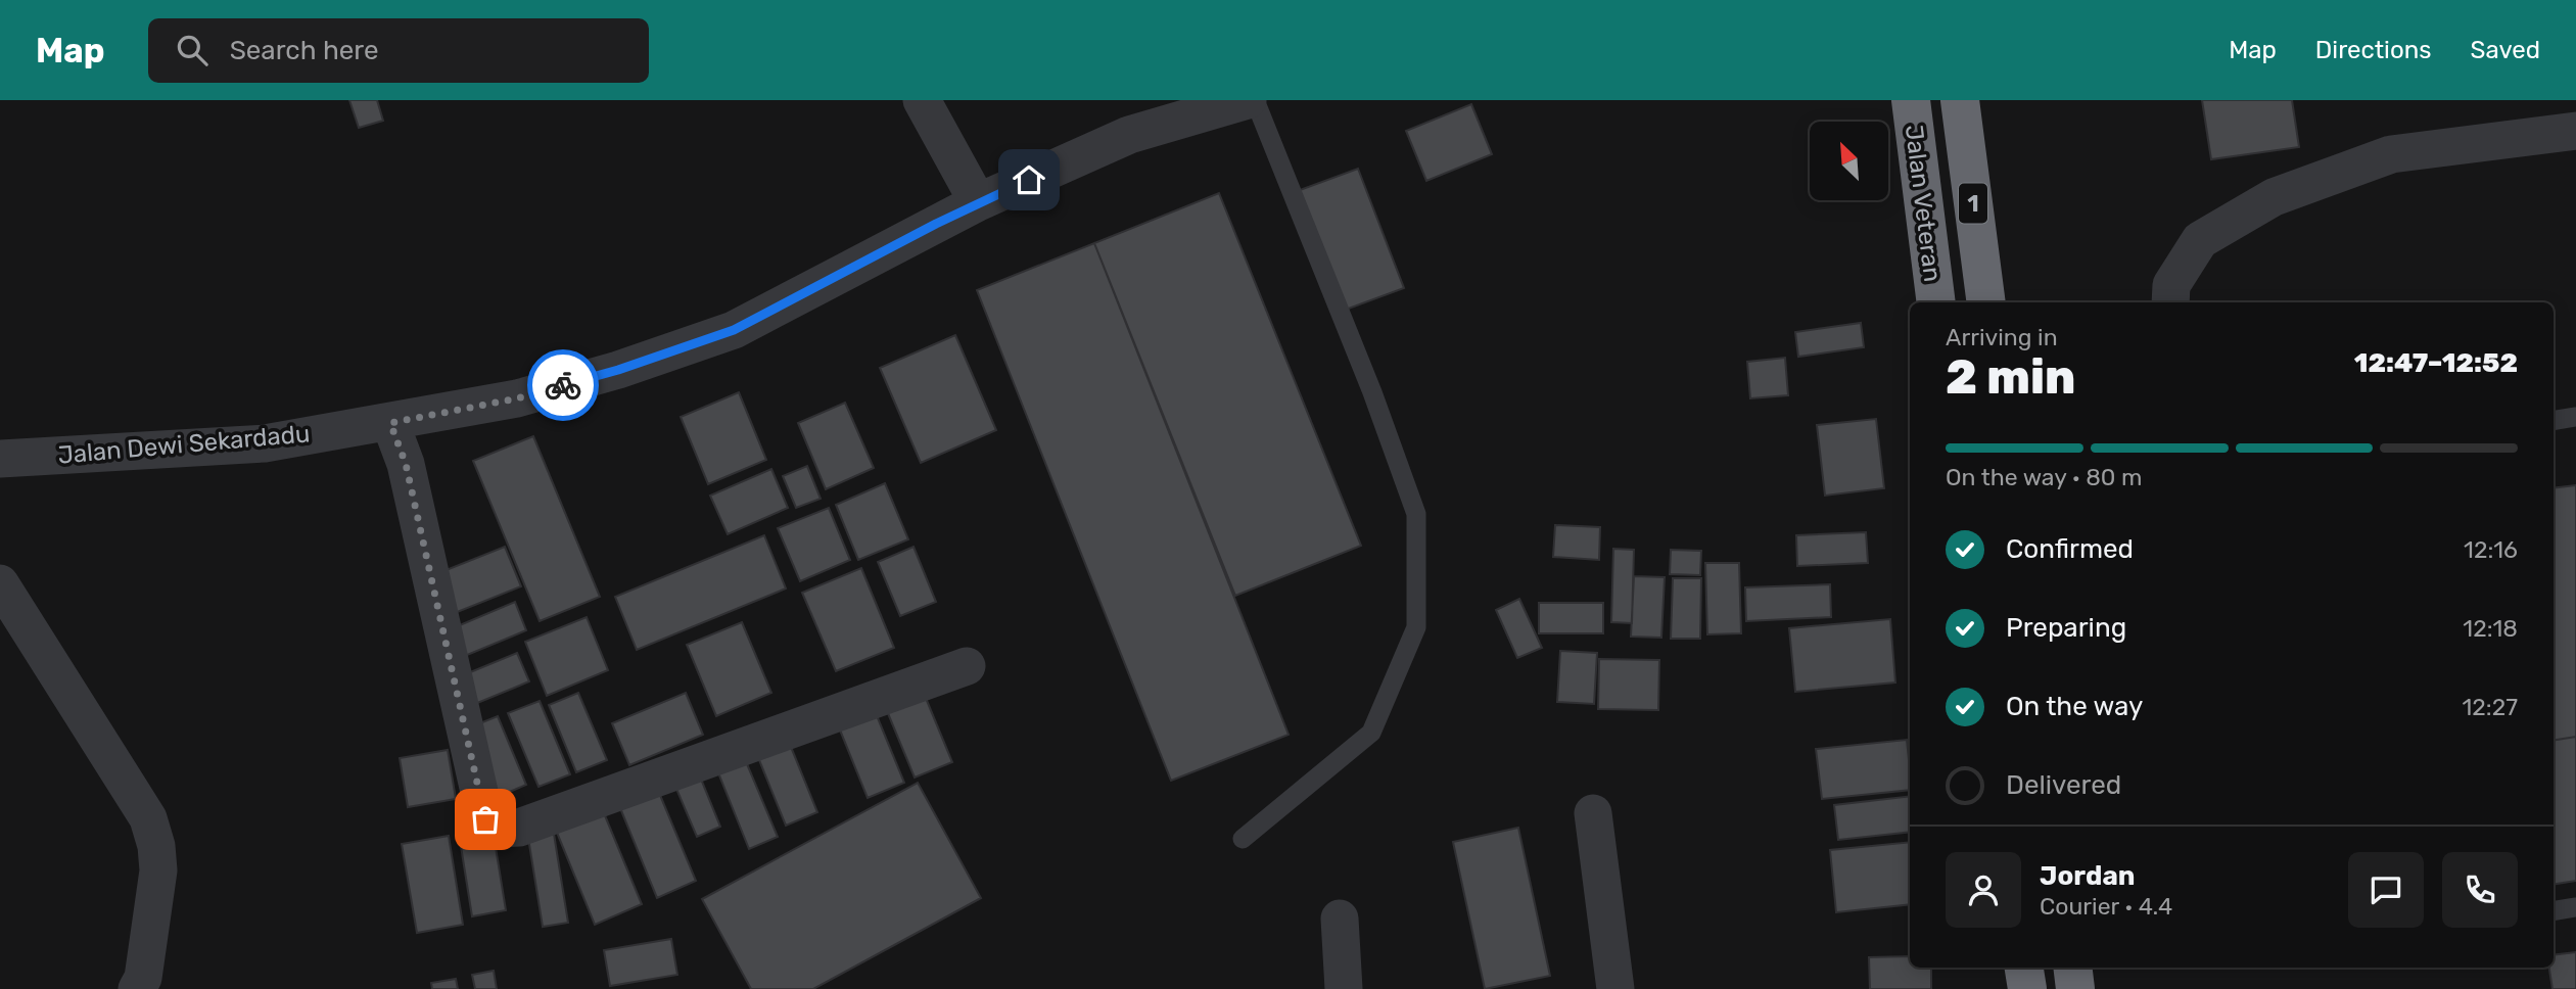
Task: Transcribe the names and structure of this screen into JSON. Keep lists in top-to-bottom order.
{
  "streets": {
    "highway": ["Jalan Veteran", "1"],
    "street": ["Jalan Dewi Sekardadu"]
  },
  "north": "top left",
  "page": {
    "header": "Map",
    "search": "Search here",
    "nav": ["Map", "Directions", "Saved"],
    "heading": ["2 min", "Arriving in", "12:47–12:52"],
    "panel": ["Jordan", "Courier · 4.4"],
    "bar": "On the way · 80 m",
    "list": [
      ["Confirmed", "12:16"],
      ["Preparing", "12:18"],
      ["On the way", "12:27"],
      "Delivered"
    ]
  }
}
